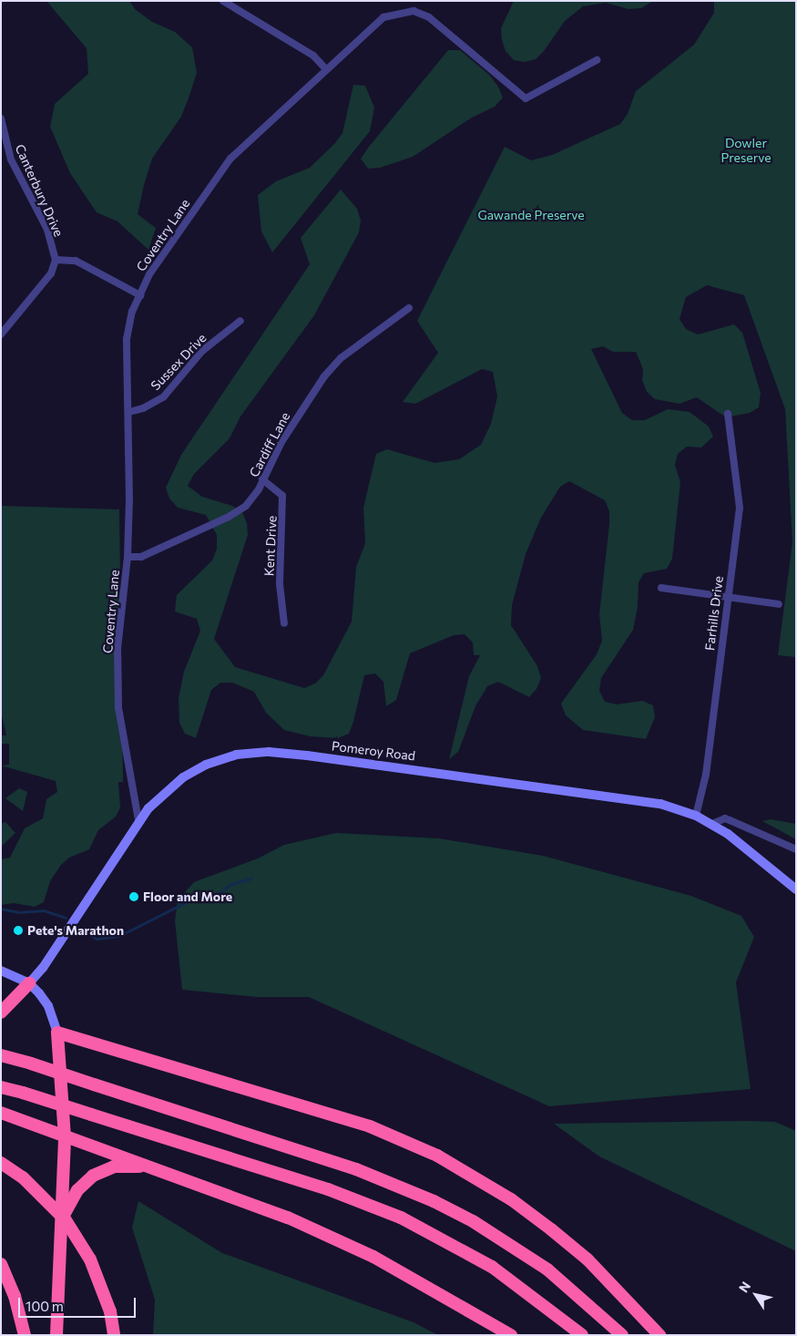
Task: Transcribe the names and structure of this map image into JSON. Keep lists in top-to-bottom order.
{
  "streets": {
    "street": [
      "Canterbury Drive",
      "Coventry Lane",
      "Sussex Drive",
      "Cardiff Lane",
      "Kent Drive",
      "Farhills Drive",
      "Pomeroy Road"
    ]
  },
  "crossings": [
    ["Coventry Lane", "Sussex Drive"],
    ["Coventry Lane", "Cardiff Lane"],
    ["Coventry Lane", "Pomeroy Road"],
    ["Cardiff Lane", "Kent Drive"],
    ["Farhills Drive", "Pomeroy Road"]
  ],
  "parks": ["Dowler Preserve", "Gawande Preserve"],
  "places": ["Floor and More", "Pete's Marathon"],
  "scale_bar": "100 m",
  "north": "top left"
}
